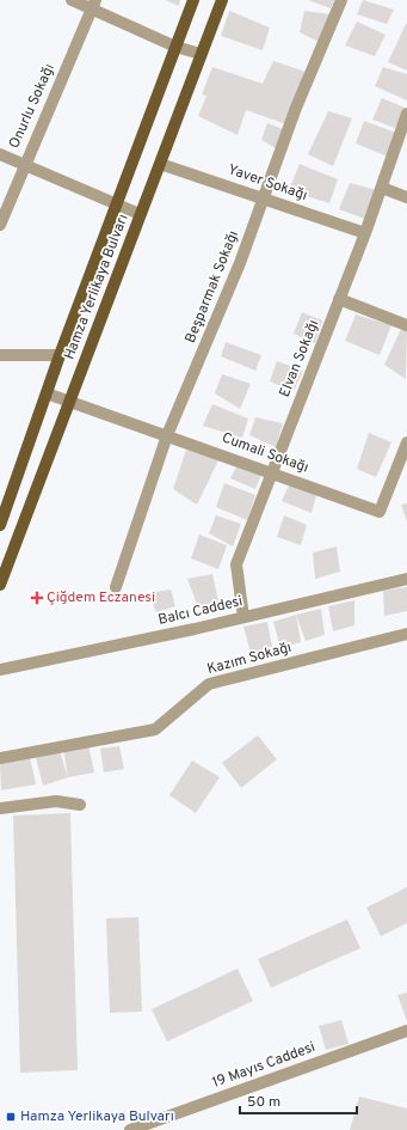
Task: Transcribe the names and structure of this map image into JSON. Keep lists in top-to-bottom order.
{
  "streets": {
    "main road": ["Hamza Yerlikaya Bulvarı"],
    "street": [
      "Onurlu Sokağı",
      "Yaver Sokağı",
      "Beşparmak Sokağı",
      "Elvan Sokağı",
      "Cumali Sokağı",
      "Balcı Caddesi",
      "Kazım Sokağı",
      "19 Mayıs Caddesi"
    ]
  },
  "crossings": [
    ["Yaver Sokağı", "Hamza Yerlikaya Bulvarı"],
    ["Yaver Sokağı", "Beşparmak Sokağı"],
    ["Yaver Sokağı", "Elvan Sokağı"],
    ["Hamza Yerlikaya Bulvarı", "Cumali Sokağı"],
    ["Beşparmak Sokağı", "Cumali Sokağı"],
    ["Elvan Sokağı", "Cumali Sokağı"],
    ["Elvan Sokağı", "Balcı Caddesi"]
  ],
  "places": {
    "health": ["Çiğdem Eczanesi"],
    "transit": ["Hamza Yerlikaya Bulvarı"]
  },
  "scale_bar": "50 m"
}
